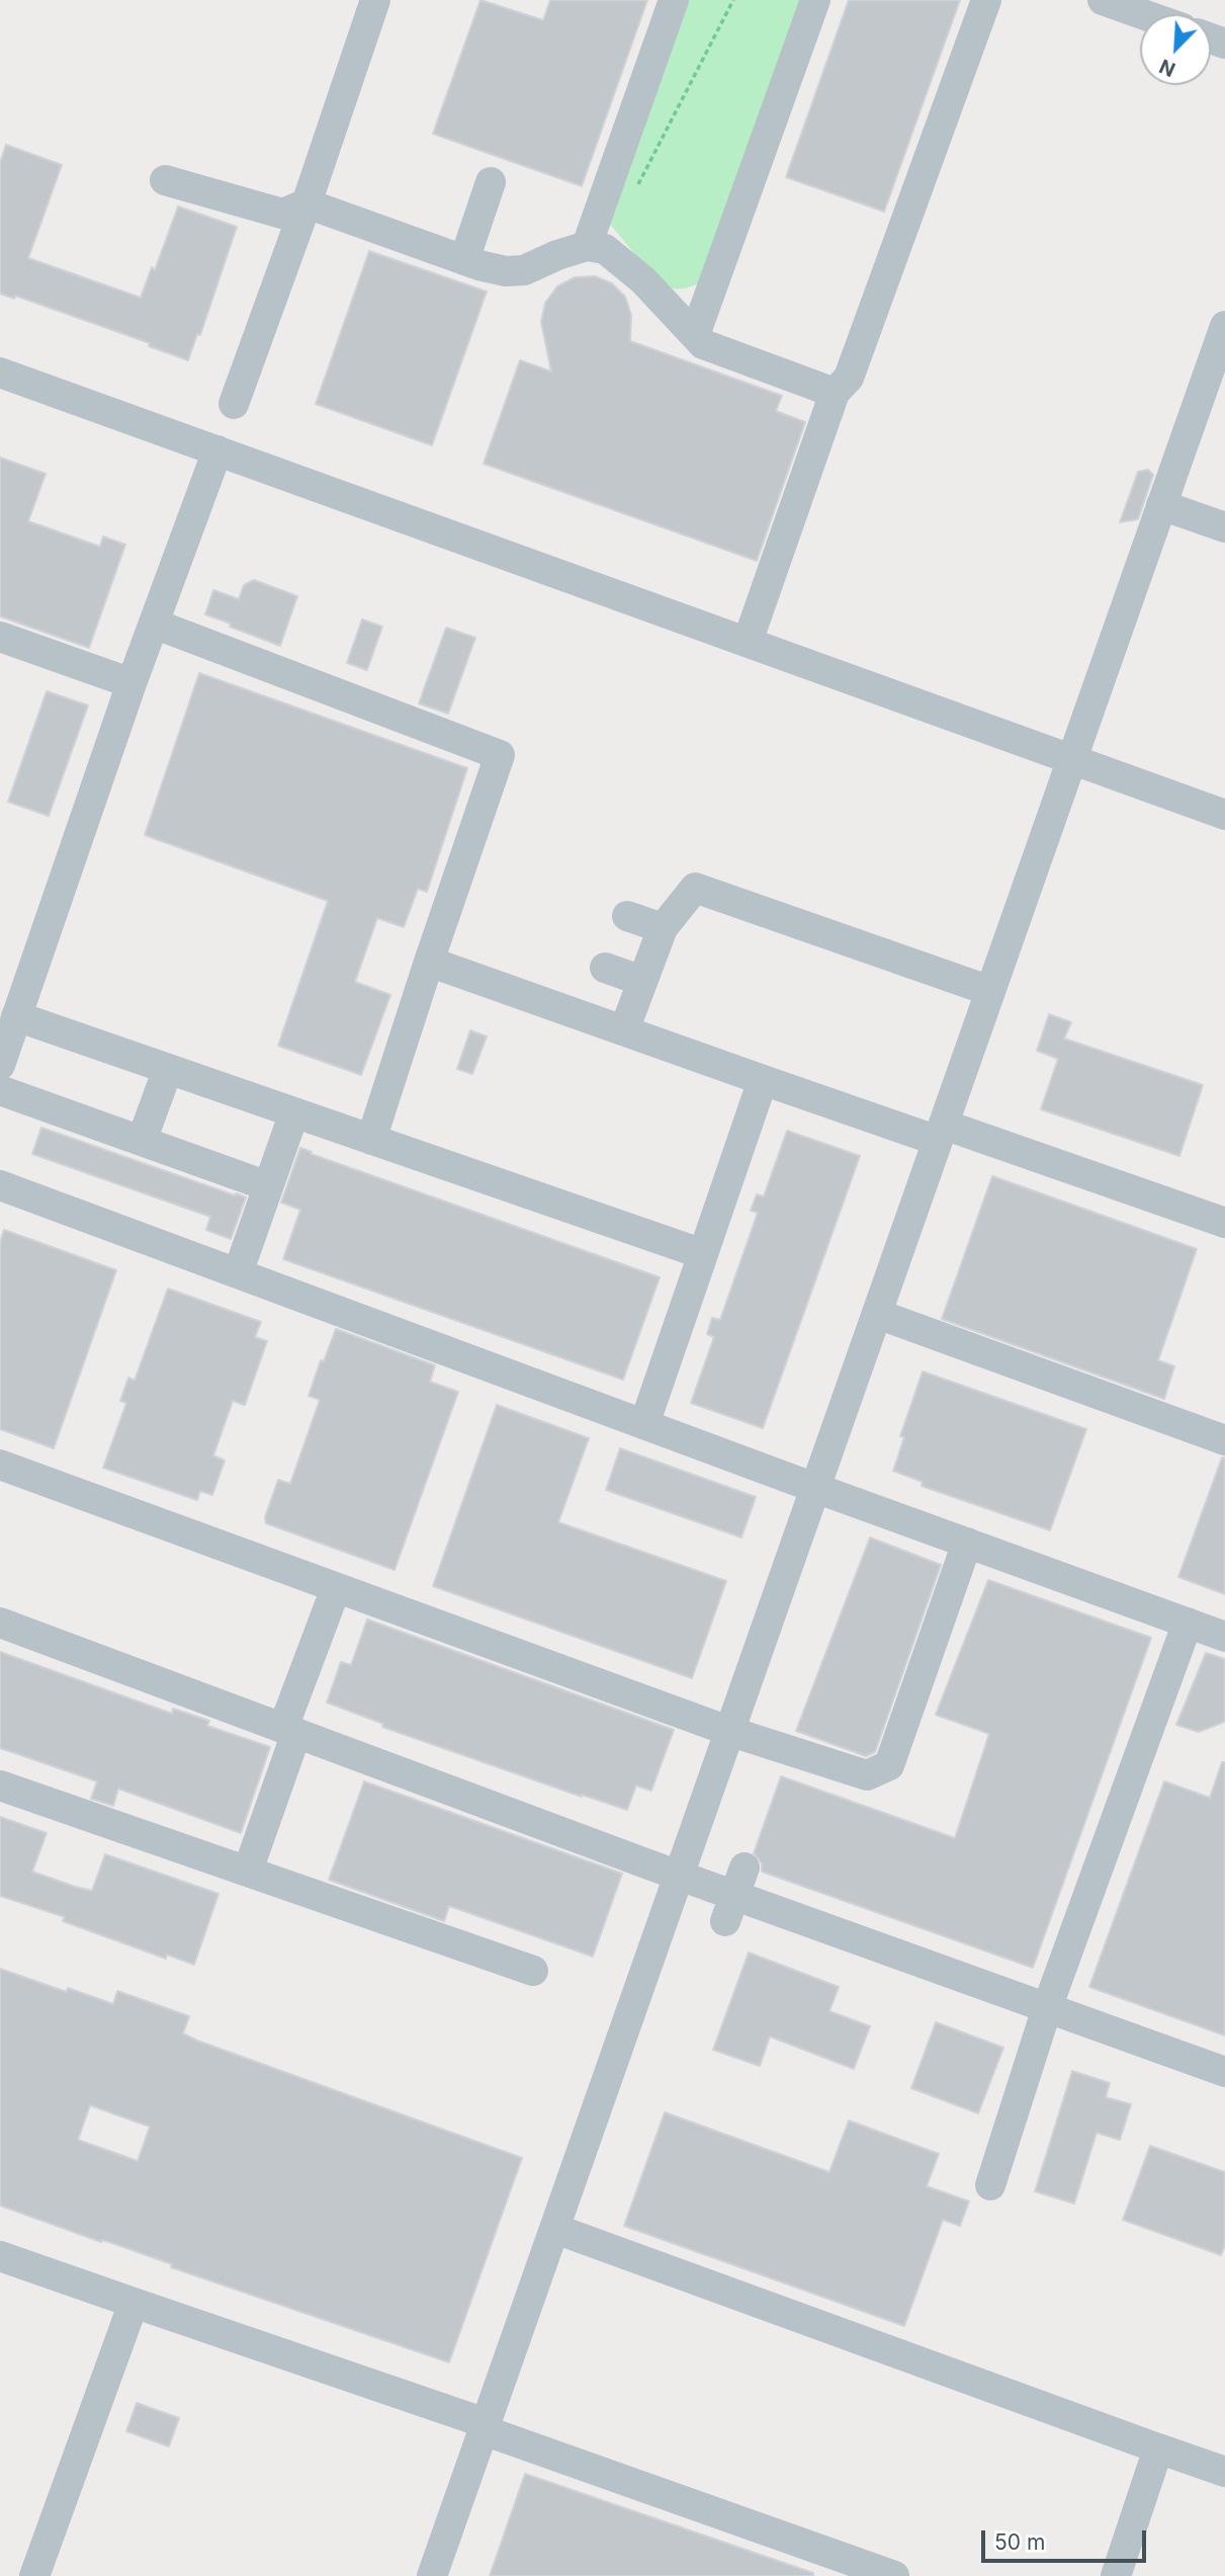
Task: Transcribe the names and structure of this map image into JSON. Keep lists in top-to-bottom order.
{
  "scale_bar": "50 m",
  "north": "bottom left"
}
